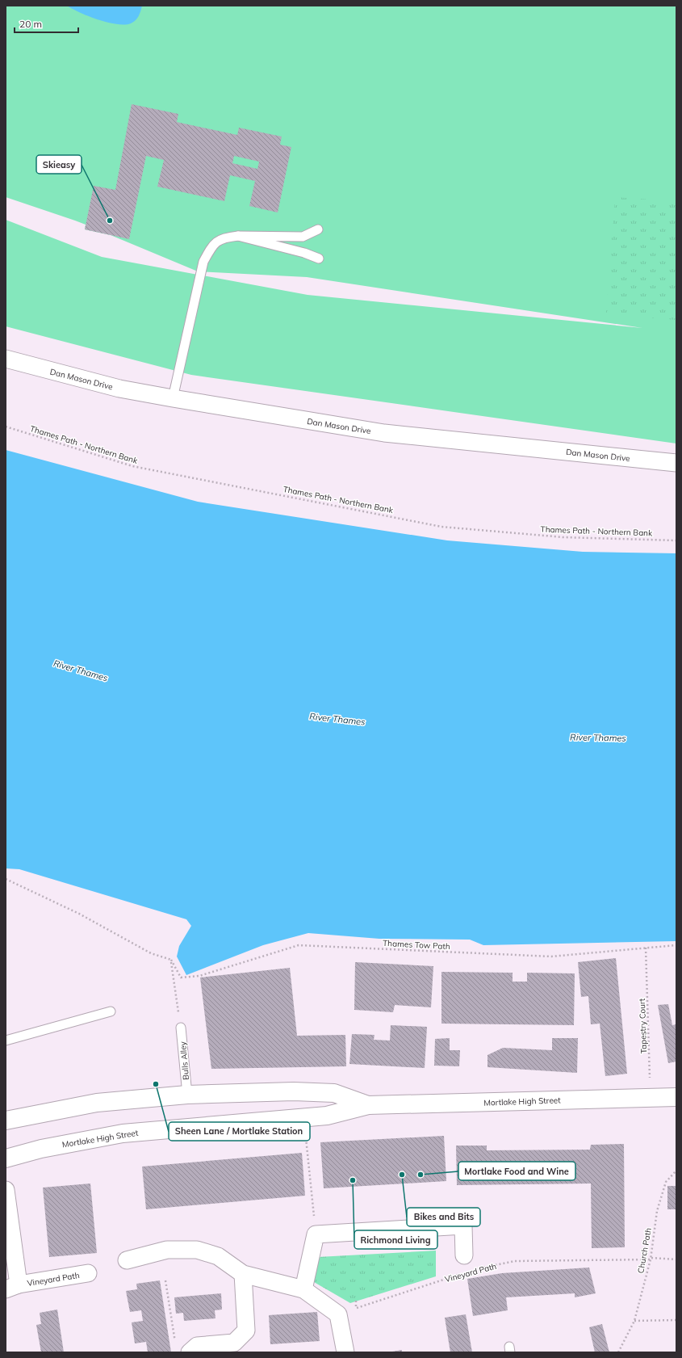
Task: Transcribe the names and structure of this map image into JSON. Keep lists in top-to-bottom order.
{
  "streets": {
    "main road": ["Mortlake High Street"],
    "street": ["Dan Mason Drive", "Vineyard Path"],
    "lane": ["Bulls Alley"],
    "path": [
      "Thames Path - Northern Bank",
      "Thames Tow Path",
      "Tapestry Court",
      "Church Path"
    ]
  },
  "crossings": [
    ["Thames Tow Path", "Tapestry Court"],
    ["Tapestry Court", "Mortlake High Street"],
    ["Bulls Alley", "Mortlake High Street"],
    ["Church Path", "Vineyard Path"]
  ],
  "water": ["River Thames"],
  "places": [
    "Skieasy",
    "Sheen Lane / Mortlake Station",
    "Bikes and Bits",
    "Mortlake Food and Wine",
    "Richmond Living"
  ],
  "scale_bar": "20 m"
}
